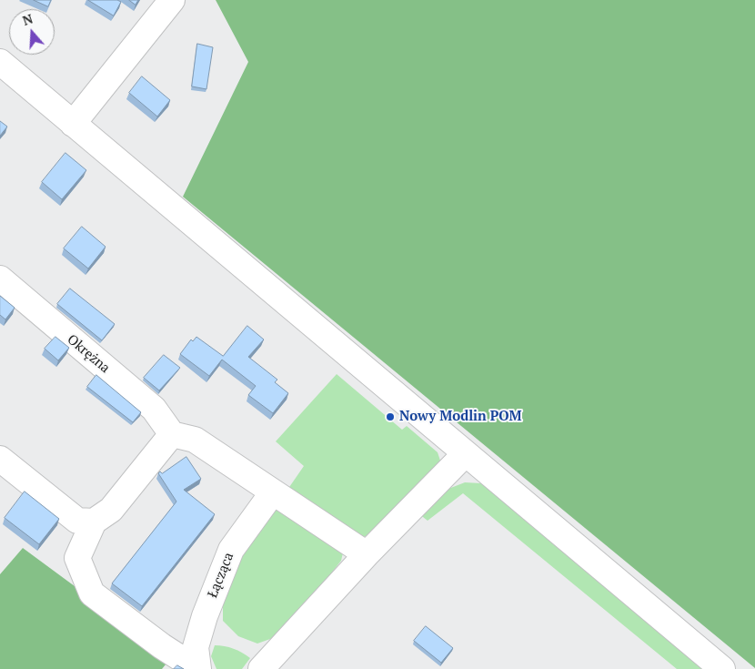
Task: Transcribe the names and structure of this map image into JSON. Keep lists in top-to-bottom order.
{
  "streets": {
    "street": ["Okrężna", "Łącząca"]
  },
  "places": ["Nowy Modlin POM"],
  "north": "top"
}
